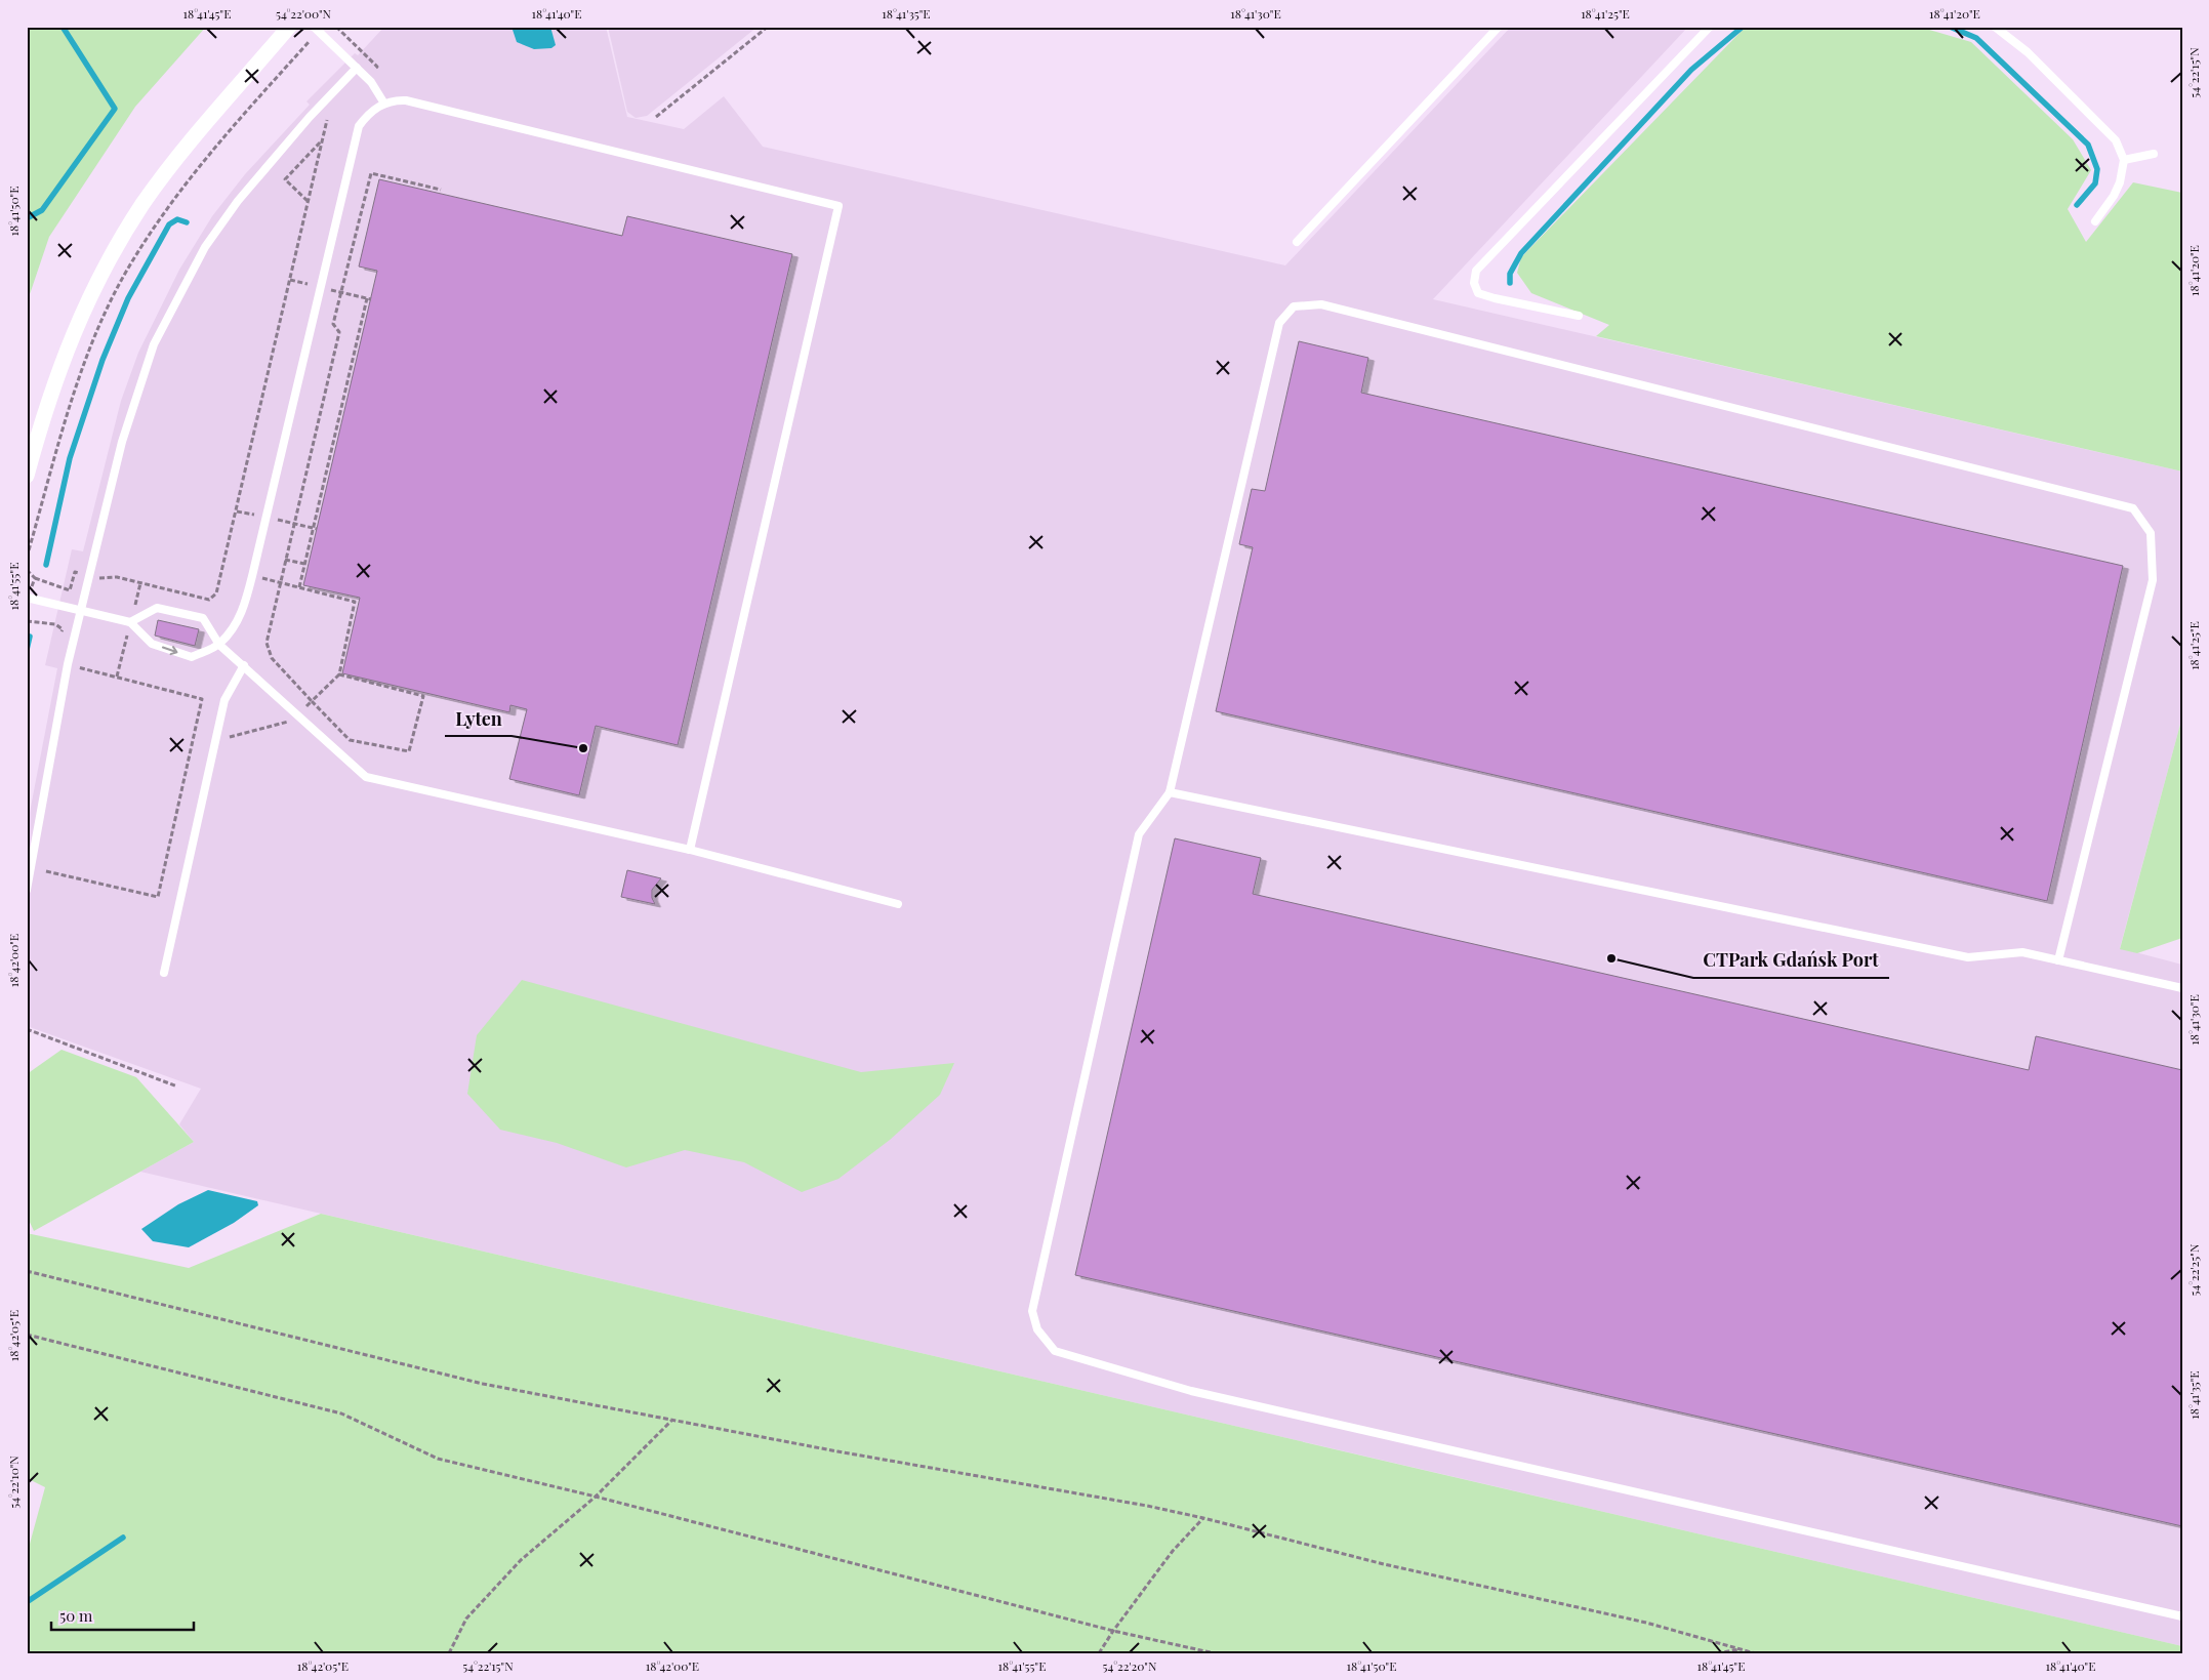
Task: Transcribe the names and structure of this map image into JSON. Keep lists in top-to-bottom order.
{
  "places": ["Lyten", "CTPark Gdańsk Port"],
  "scale_bar": "50 m",
  "coordinates": [
    "18°41'45\"E",
    "54°22'00\"N",
    "18°41'40\"E",
    "18°41'35\"E",
    "18°41'30\"E",
    "18°41'25\"E",
    "18°41'20\"E",
    "54°22'15\"N",
    "18°41'50\"E",
    "18°41'55\"E",
    "18°42'00\"E",
    "54°22'25\"N",
    "18°42'05\"E",
    "54°22'10\"N",
    "54°22'20\"N"
  ]
}
